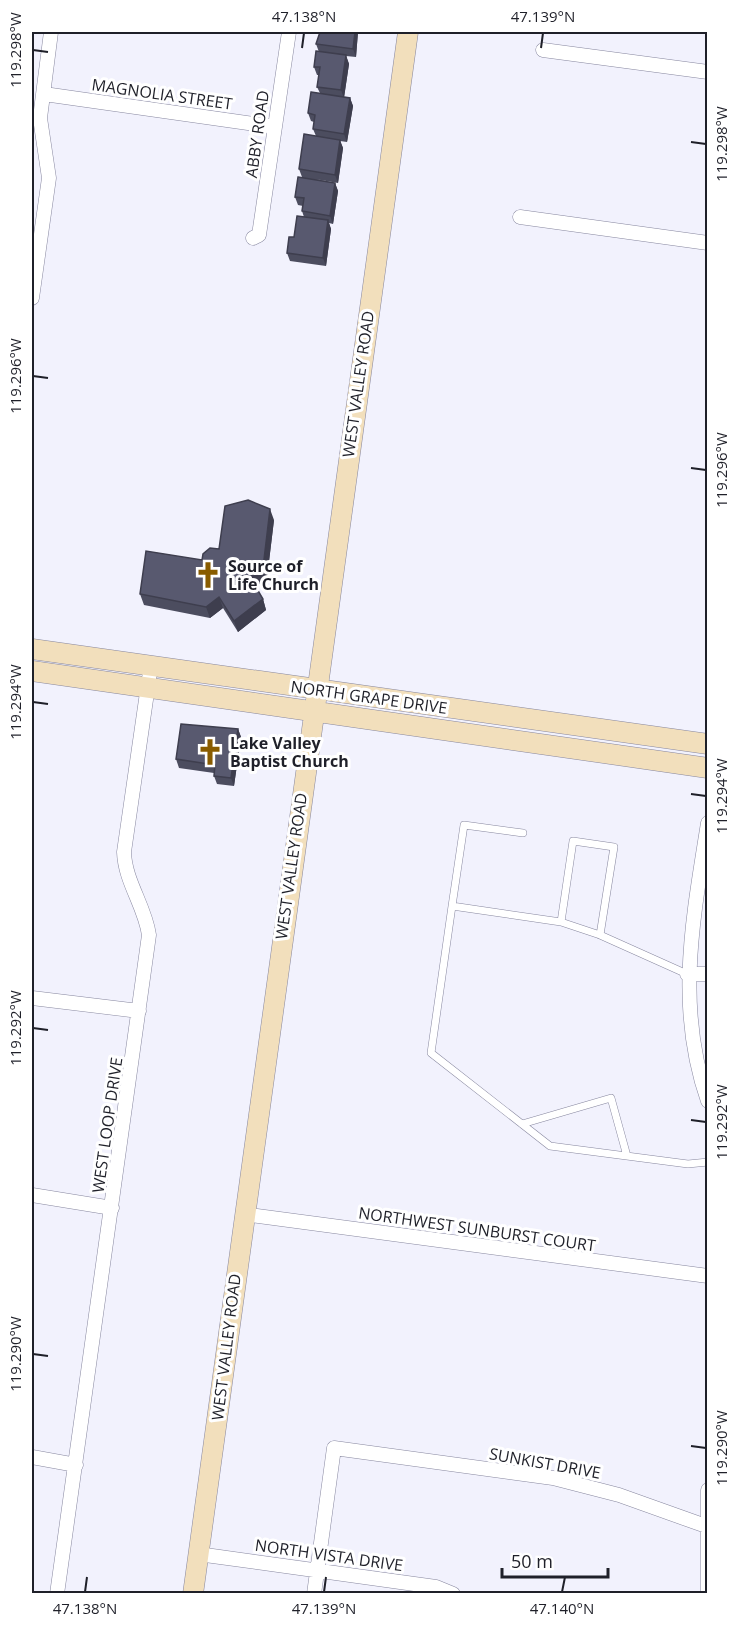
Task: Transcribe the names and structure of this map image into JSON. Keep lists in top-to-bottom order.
{
  "streets": {
    "main road": ["WEST VALLEY ROAD", "NORTH GRAPE DRIVE"],
    "street": [
      "MAGNOLIA STREET",
      "ABBY ROAD",
      "WEST LOOP DRIVE",
      "NORTHWEST SUNBURST COURT",
      "SUNKIST DRIVE",
      "NORTH VISTA DRIVE"
    ]
  },
  "crossings": [
    ["MAGNOLIA STREET", "ABBY ROAD"],
    ["WEST VALLEY ROAD", "NORTH GRAPE DRIVE"],
    ["WEST VALLEY ROAD", "NORTHWEST SUNBURST COURT"],
    ["WEST VALLEY ROAD", "NORTH VISTA DRIVE"],
    ["NORTH GRAPE DRIVE", "WEST LOOP DRIVE"],
    ["SUNKIST DRIVE", "NORTH VISTA DRIVE"]
  ],
  "places": {
    "church": ["Source of Life Church", "Lake Valley Baptist Church"]
  },
  "scale_bar": "50 m",
  "coordinates": [
    "47.138°N",
    "47.139°N",
    "119.298°W",
    "119.296°W",
    "119.294°W",
    "119.292°W",
    "119.290°W",
    "47.140°N"
  ]
}
